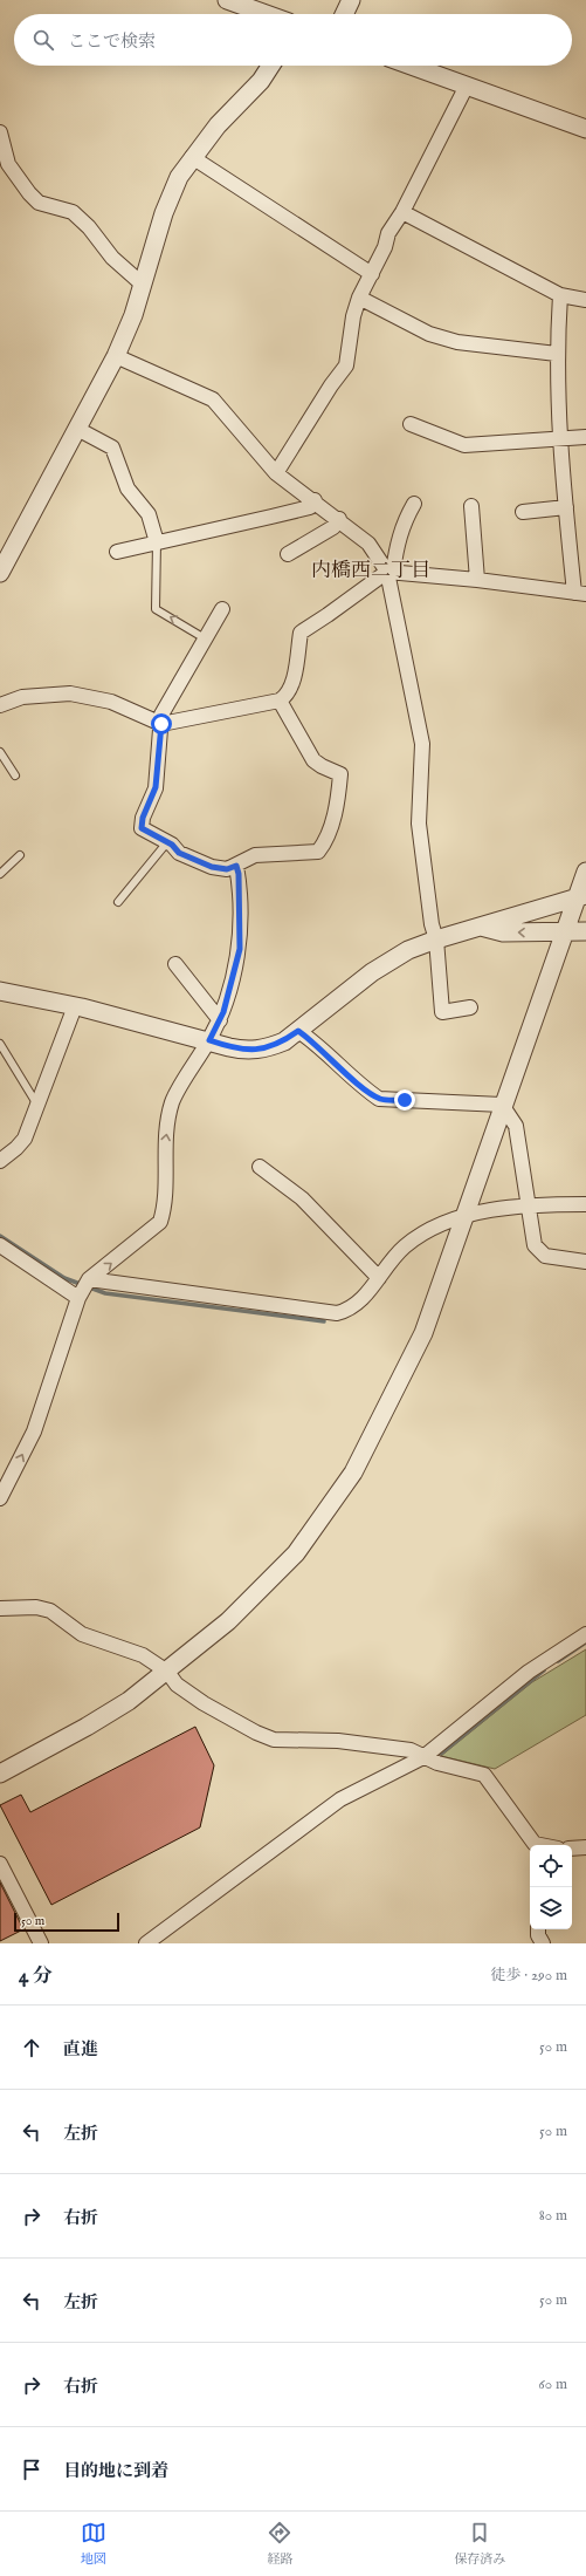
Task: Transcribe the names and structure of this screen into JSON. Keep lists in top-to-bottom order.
{
  "districts": ["内橋西二丁目"],
  "scale_bar": "50 m",
  "page": {
    "search": "ここで検索",
    "scale": "50 m",
    "heading": ["4 分", "徒歩 · 290 m"],
    "list": [
      ["直進", "50 m"],
      ["左折", "50 m"],
      ["右折", "80 m"],
      ["左折", "50 m"],
      ["右折", "60 m"],
      "目的地に到着"
    ],
    "nav": ["地図", "経路", "保存済み"]
  }
}
